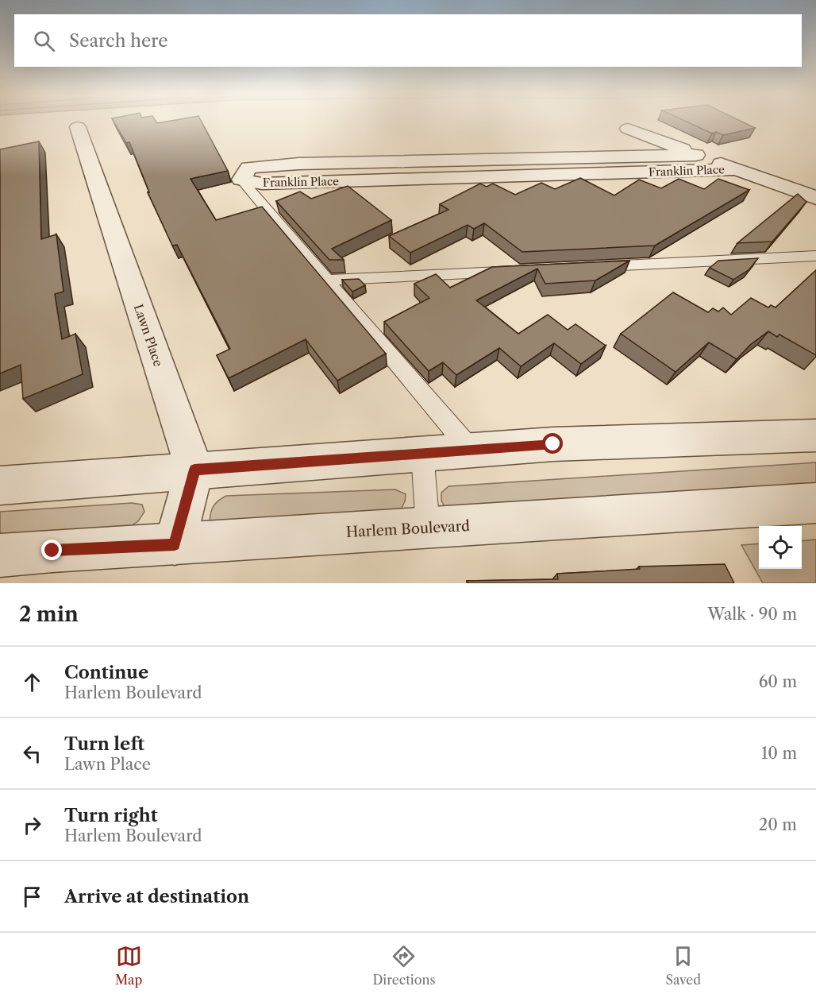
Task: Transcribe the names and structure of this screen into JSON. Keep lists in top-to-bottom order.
{
  "streets": {
    "street": ["Franklin Place", "Lawn Place", "Harlem Boulevard"]
  },
  "page": {
    "search": "Search here",
    "heading": ["2 min", "Walk · 90 m"],
    "list": [
      ["Continue", "Harlem Boulevard", "60 m"],
      ["Turn left", "Lawn Place", "10 m"],
      ["Turn right", "Harlem Boulevard", "20 m"],
      "Arrive at destination"
    ],
    "nav": ["Map", "Directions", "Saved"]
  }
}
